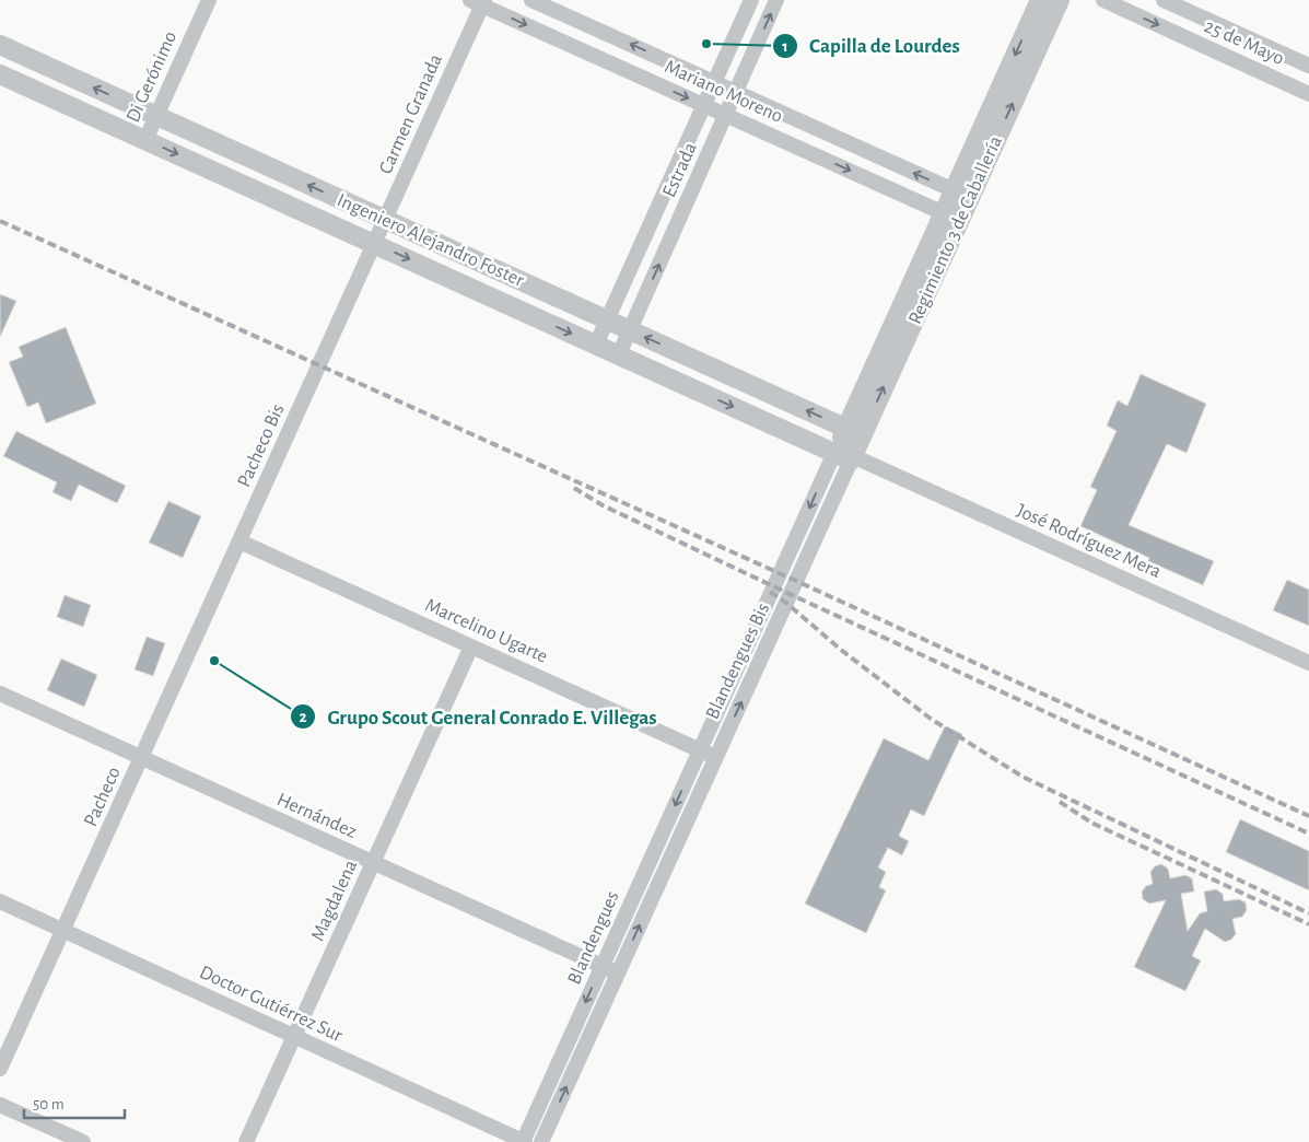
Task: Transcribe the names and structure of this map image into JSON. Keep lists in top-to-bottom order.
{
  "streets": {
    "street": [
      "25 de Mayo",
      "Di Gerónimo",
      "Mariano Moreno",
      "Carmen Granada",
      "Estrada",
      "Regimiento 3 de Caballería",
      "Ingeniero Alejandro Foster",
      "Pacheco Bis",
      "José Rodríguez Mera",
      "Marcelino Ugarte",
      "Blandengues Bis",
      "Pacheco",
      "Hernández",
      "Magdalena",
      "Blandengues",
      "Doctor Gutiérrez Sur"
    ]
  },
  "crossings": [
    ["Di Gerónimo", "Ingeniero Alejandro Foster"],
    ["Mariano Moreno", "Carmen Granada"],
    ["Mariano Moreno", "Estrada"],
    ["Mariano Moreno", "Regimiento 3 de Caballería"],
    ["Carmen Granada", "Ingeniero Alejandro Foster"],
    ["Carmen Granada", "Pacheco Bis"],
    ["Estrada", "Ingeniero Alejandro Foster"],
    ["Regimiento 3 de Caballería", "Ingeniero Alejandro Foster"],
    ["Regimiento 3 de Caballería", "José Rodríguez Mera"],
    ["Regimiento 3 de Caballería", "Blandengues Bis"],
    ["Ingeniero Alejandro Foster", "Pacheco Bis"],
    ["Ingeniero Alejandro Foster", "José Rodríguez Mera"],
    ["Ingeniero Alejandro Foster", "Blandengues Bis"],
    ["Pacheco Bis", "Marcelino Ugarte"],
    ["Pacheco Bis", "Pacheco"],
    ["José Rodríguez Mera", "Blandengues Bis"],
    ["Marcelino Ugarte", "Blandengues Bis"],
    ["Marcelino Ugarte", "Pacheco"],
    ["Marcelino Ugarte", "Magdalena"],
    ["Marcelino Ugarte", "Blandengues"],
    ["Blandengues Bis", "Blandengues"],
    ["Pacheco", "Hernández"],
    ["Pacheco", "Doctor Gutiérrez Sur"],
    ["Hernández", "Magdalena"],
    ["Hernández", "Blandengues"],
    ["Magdalena", "Doctor Gutiérrez Sur"],
    ["Blandengues", "Doctor Gutiérrez Sur"]
  ],
  "places": ["Capilla de Lourdes", "Grupo Scout General Conrado E. Villegas"],
  "scale_bar": "50 m"
}
